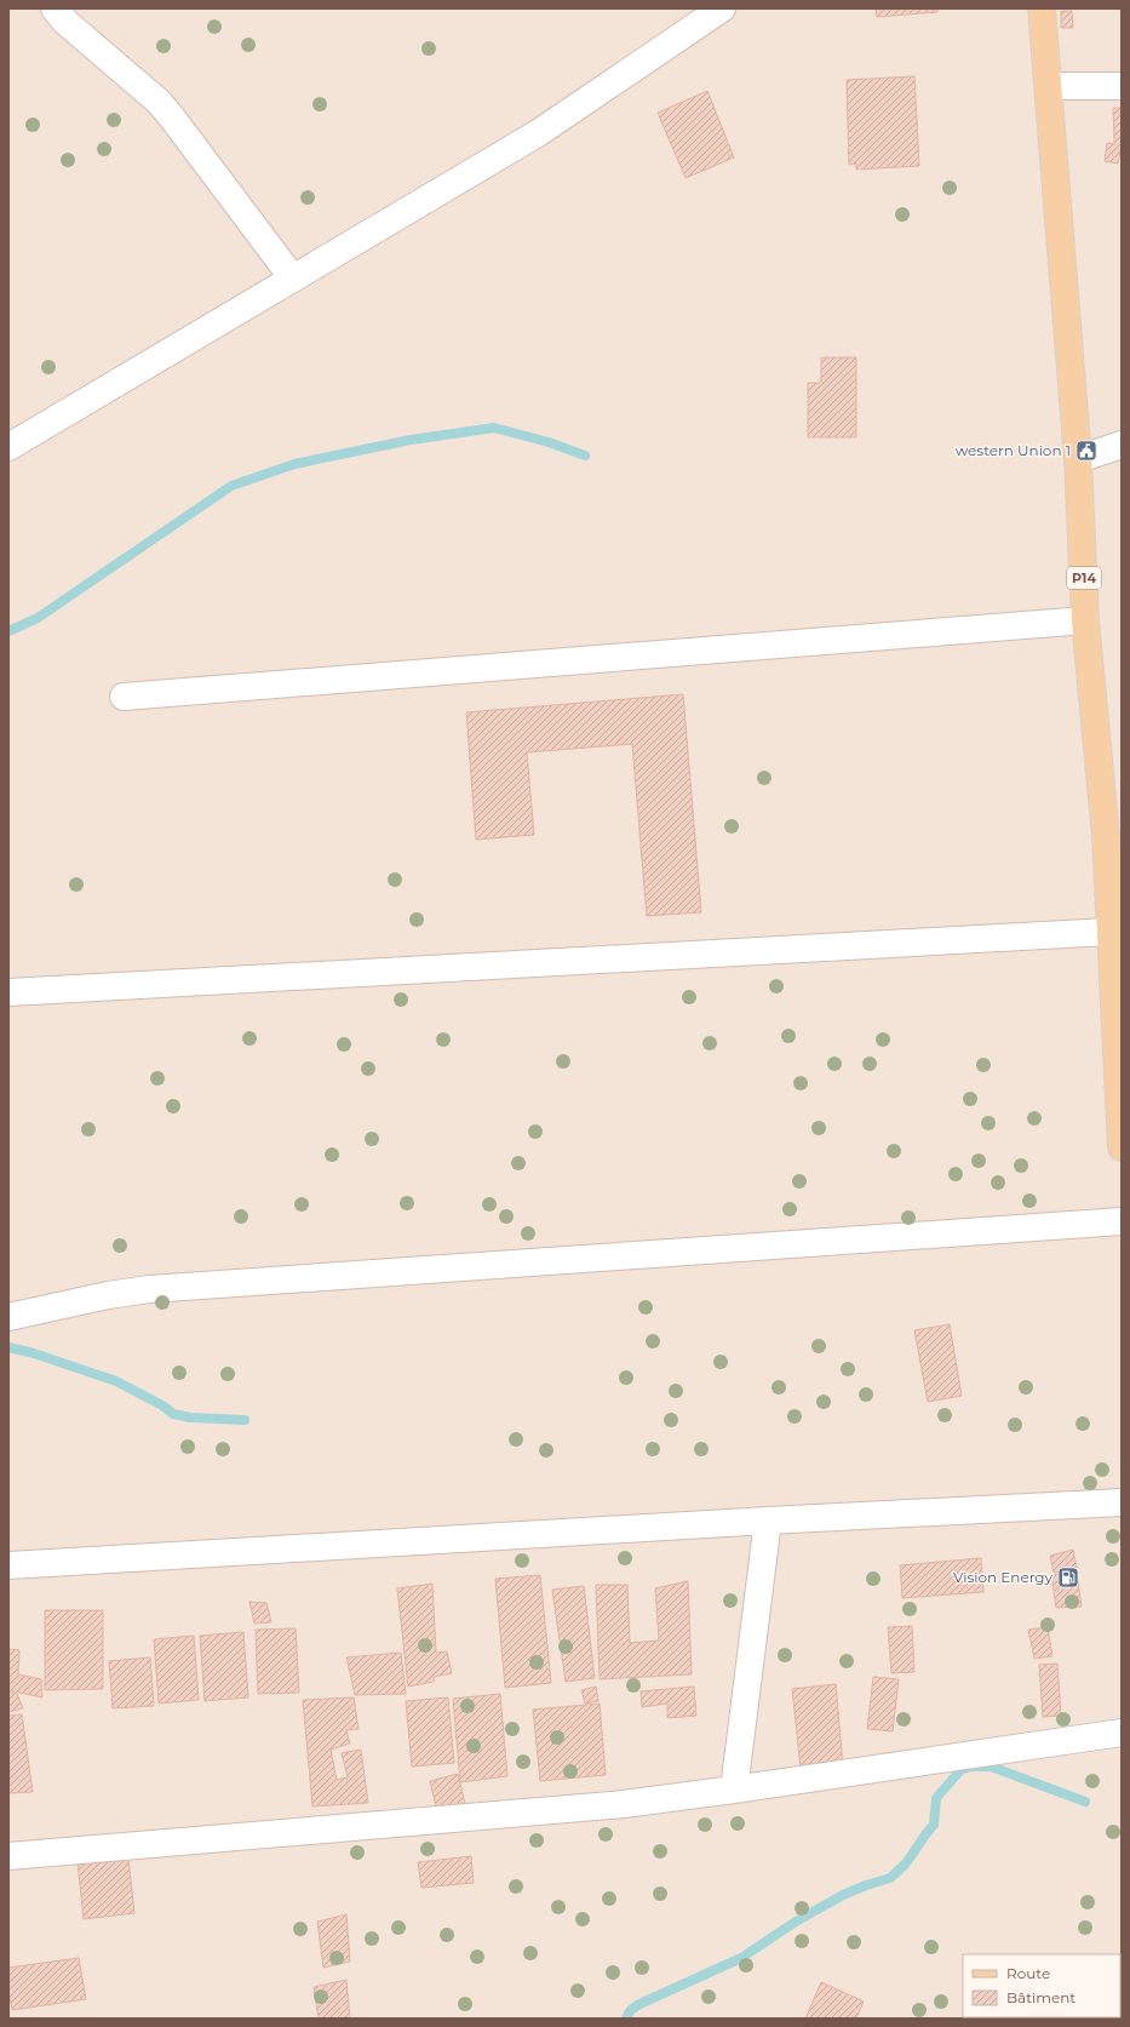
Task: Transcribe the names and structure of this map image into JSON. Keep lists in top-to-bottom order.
{
  "streets": {
    "main road": ["P14"]
  },
  "places": {
    "public building": ["western Union 1"],
    "fuel station": ["Vision Energy"]
  },
  "legend": ["Route", "Bâtiment"]
}
